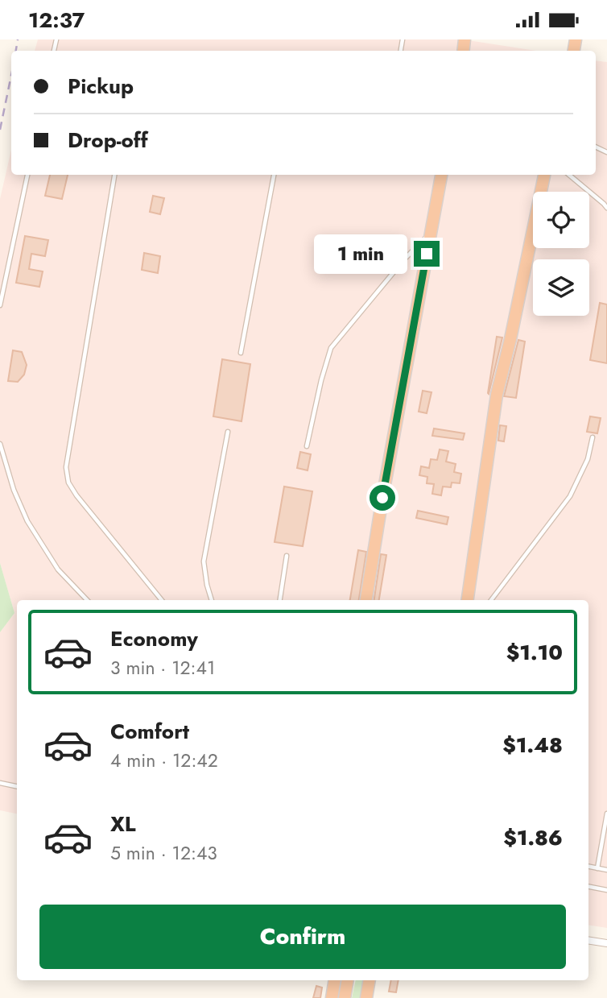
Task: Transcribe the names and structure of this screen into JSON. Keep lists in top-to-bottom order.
{
  "page": {
    "status": "12:37",
    "banner": ["Pickup", "Drop-off"],
    "bubble": "1 min",
    "list": [
      {
        "name": "Economy",
        "note": "3 min · 12:41",
        "value": "$1.10"
      },
      {
        "name": "Comfort",
        "note": "4 min · 12:42",
        "value": "$1.48"
      },
      {
        "name": "XL",
        "note": "5 min · 12:43",
        "value": "$1.86"
      }
    ],
    "buttons": "Confirm"
  }
}
